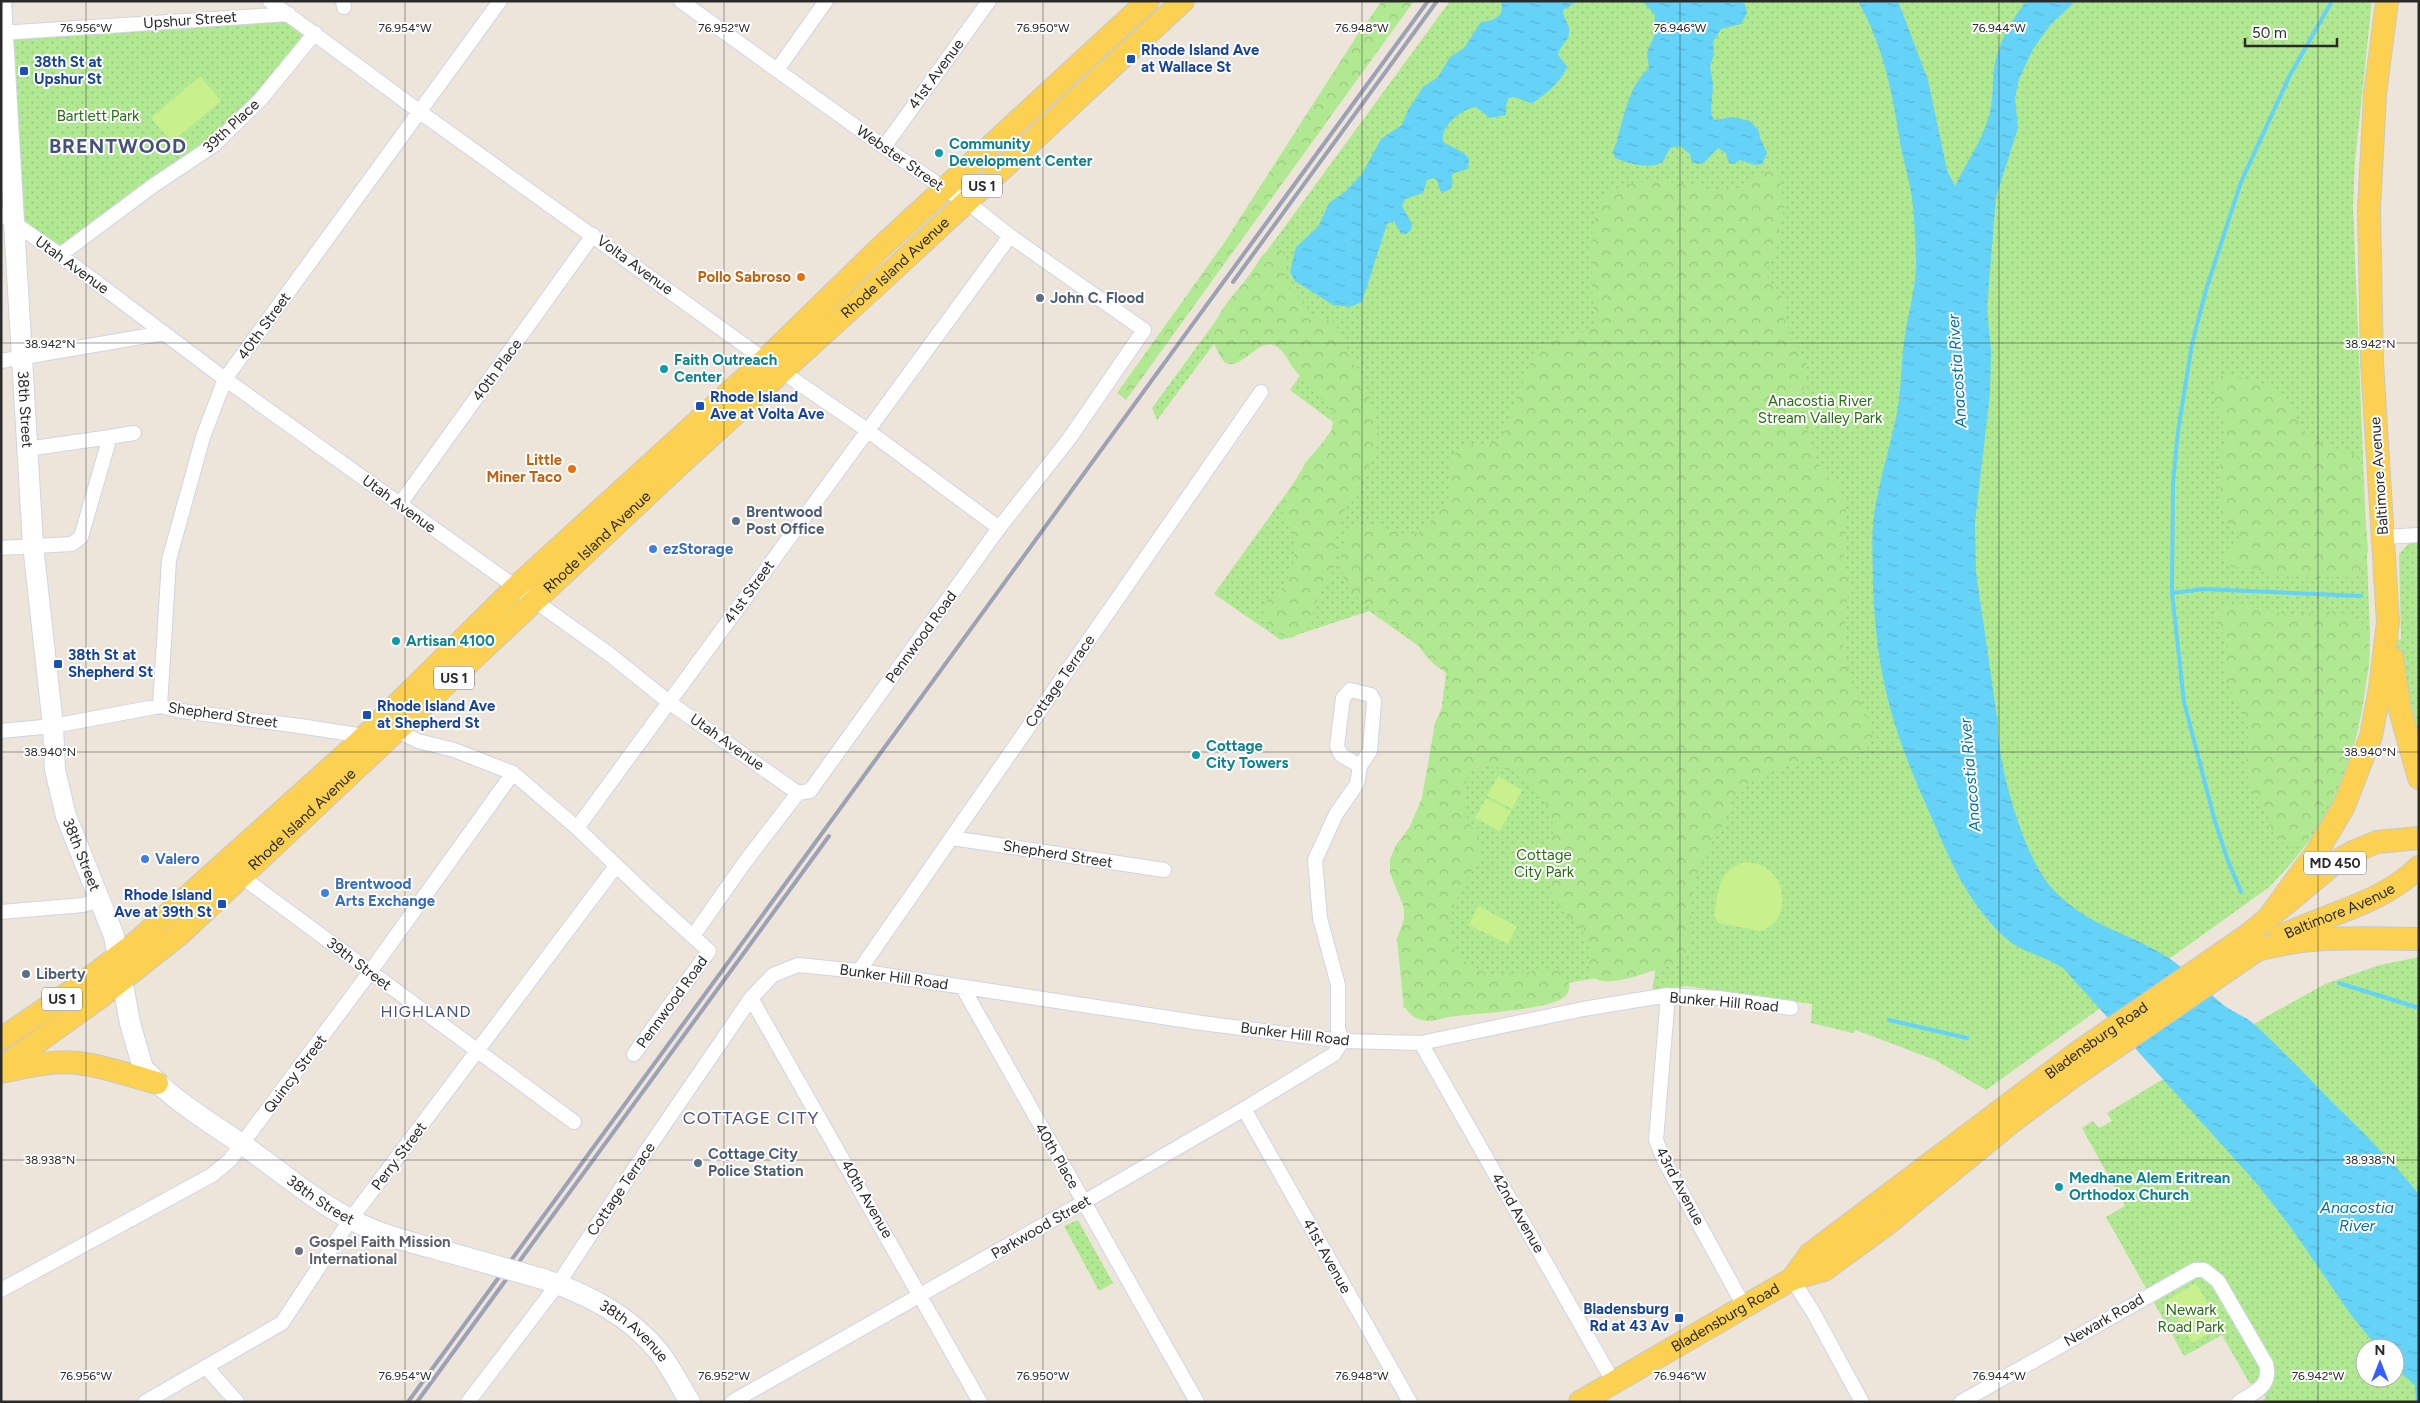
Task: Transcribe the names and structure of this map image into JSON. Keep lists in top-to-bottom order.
{
  "streets": {
    "main road": [
      "US 1",
      "Rhode Island Avenue",
      "38th Street",
      "Baltimore Avenue",
      "MD 450",
      "Bladensburg Road",
      "38th Avenue"
    ],
    "street": [
      "Upshur Street",
      "41st Avenue",
      "39th Place",
      "Webster Street",
      "Utah Avenue",
      "Volta Avenue",
      "40th Street",
      "40th Place",
      "41st Street",
      "Pennwood Road",
      "Cottage Terrace",
      "Shepherd Street",
      "39th Street",
      "Bunker Hill Road",
      "Quincy Street",
      "Perry Street",
      "43rd Avenue",
      "40th Avenue",
      "42nd Avenue",
      "Parkwood Street",
      "Newark Road"
    ]
  },
  "crossings": [
    ["Upshur Street", "Volta Avenue"],
    ["Upshur Street", "38th Street"],
    ["41st Avenue", "Webster Street"],
    ["41st Avenue", "Parkwood Street"],
    ["39th Place", "Utah Avenue"],
    ["39th Place", "Volta Avenue"],
    ["Webster Street", "Rhode Island Avenue"],
    ["Webster Street", "41st Street"],
    ["Webster Street", "Pennwood Road"],
    ["Utah Avenue", "Rhode Island Avenue"],
    ["Utah Avenue", "40th Street"],
    ["Utah Avenue", "40th Place"],
    ["Utah Avenue", "38th Street"],
    ["Utah Avenue", "41st Street"],
    ["Utah Avenue", "Pennwood Road"],
    ["Volta Avenue", "Rhode Island Avenue"],
    ["Volta Avenue", "40th Street"],
    ["Volta Avenue", "40th Place"],
    ["Volta Avenue", "41st Street"],
    ["Volta Avenue", "Pennwood Road"],
    ["Rhode Island Avenue", "38th Street"],
    ["Rhode Island Avenue", "Shepherd Street"],
    ["Rhode Island Avenue", "39th Street"],
    ["40th Street", "Shepherd Street"],
    ["40th Place", "Bunker Hill Road"],
    ["40th Place", "Parkwood Street"],
    ["38th Street", "Cottage Terrace"],
    ["38th Street", "Shepherd Street"],
    ["38th Street", "Quincy Street"],
    ["38th Street", "Perry Street"],
    ["38th Street", "38th Avenue"],
    ["Baltimore Avenue", "Bladensburg Road"],
    ["Cottage Terrace", "Shepherd Street"],
    ["Cottage Terrace", "Bunker Hill Road"],
    ["Cottage Terrace", "40th Avenue"],
    ["Cottage Terrace", "38th Avenue"],
    ["39th Street", "Quincy Street"],
    ["39th Street", "Perry Street"],
    ["Bunker Hill Road", "43rd Avenue"],
    ["Bunker Hill Road", "42nd Avenue"],
    ["Bunker Hill Road", "Parkwood Street"],
    ["Bladensburg Road", "43rd Avenue"],
    ["Bladensburg Road", "42nd Avenue"],
    ["40th Avenue", "Parkwood Street"]
  ],
  "districts": ["BRENTWOOD", "HIGHLAND", "COTTAGE CITY"],
  "water": ["Anacostia River"],
  "parks": [
    "Bartlett Park",
    "Anacostia River Stream Valley Park",
    "Cottage City Park",
    "Newark Road Park"
  ],
  "places": {
    "transit": [
      "Rhode Island Ave at Wallace St",
      "38th St at Upshur St",
      "Rhode Island Ave at Volta Ave",
      "38th St at Shepherd St",
      "Rhode Island Ave at Shepherd St",
      "Rhode Island Ave at 39th St",
      "Bladensburg Rd at 43 Av"
    ],
    "other": [
      "Community Development Center",
      "Pollo Sabroso",
      "John C. Flood",
      "Faith Outreach Center",
      "Little Miner Taco",
      "Brentwood Post Office",
      "ezStorage",
      "Artisan 4100",
      "Cottage City Towers",
      "Valero",
      "Brentwood Arts Exchange",
      "Liberty",
      "Cottage City Police Station",
      "Medhane Alem Eritrean Orthodox Church",
      "Gospel Faith Mission International"
    ]
  },
  "scale_bar": "50 m",
  "north": "top",
  "coordinates": [
    "76.956°W",
    "76.954°W",
    "76.952°W",
    "76.950°W",
    "76.948°W",
    "76.946°W",
    "76.944°W",
    "38.942°N",
    "38.940°N",
    "38.938°N",
    "76.942°W"
  ]
}
